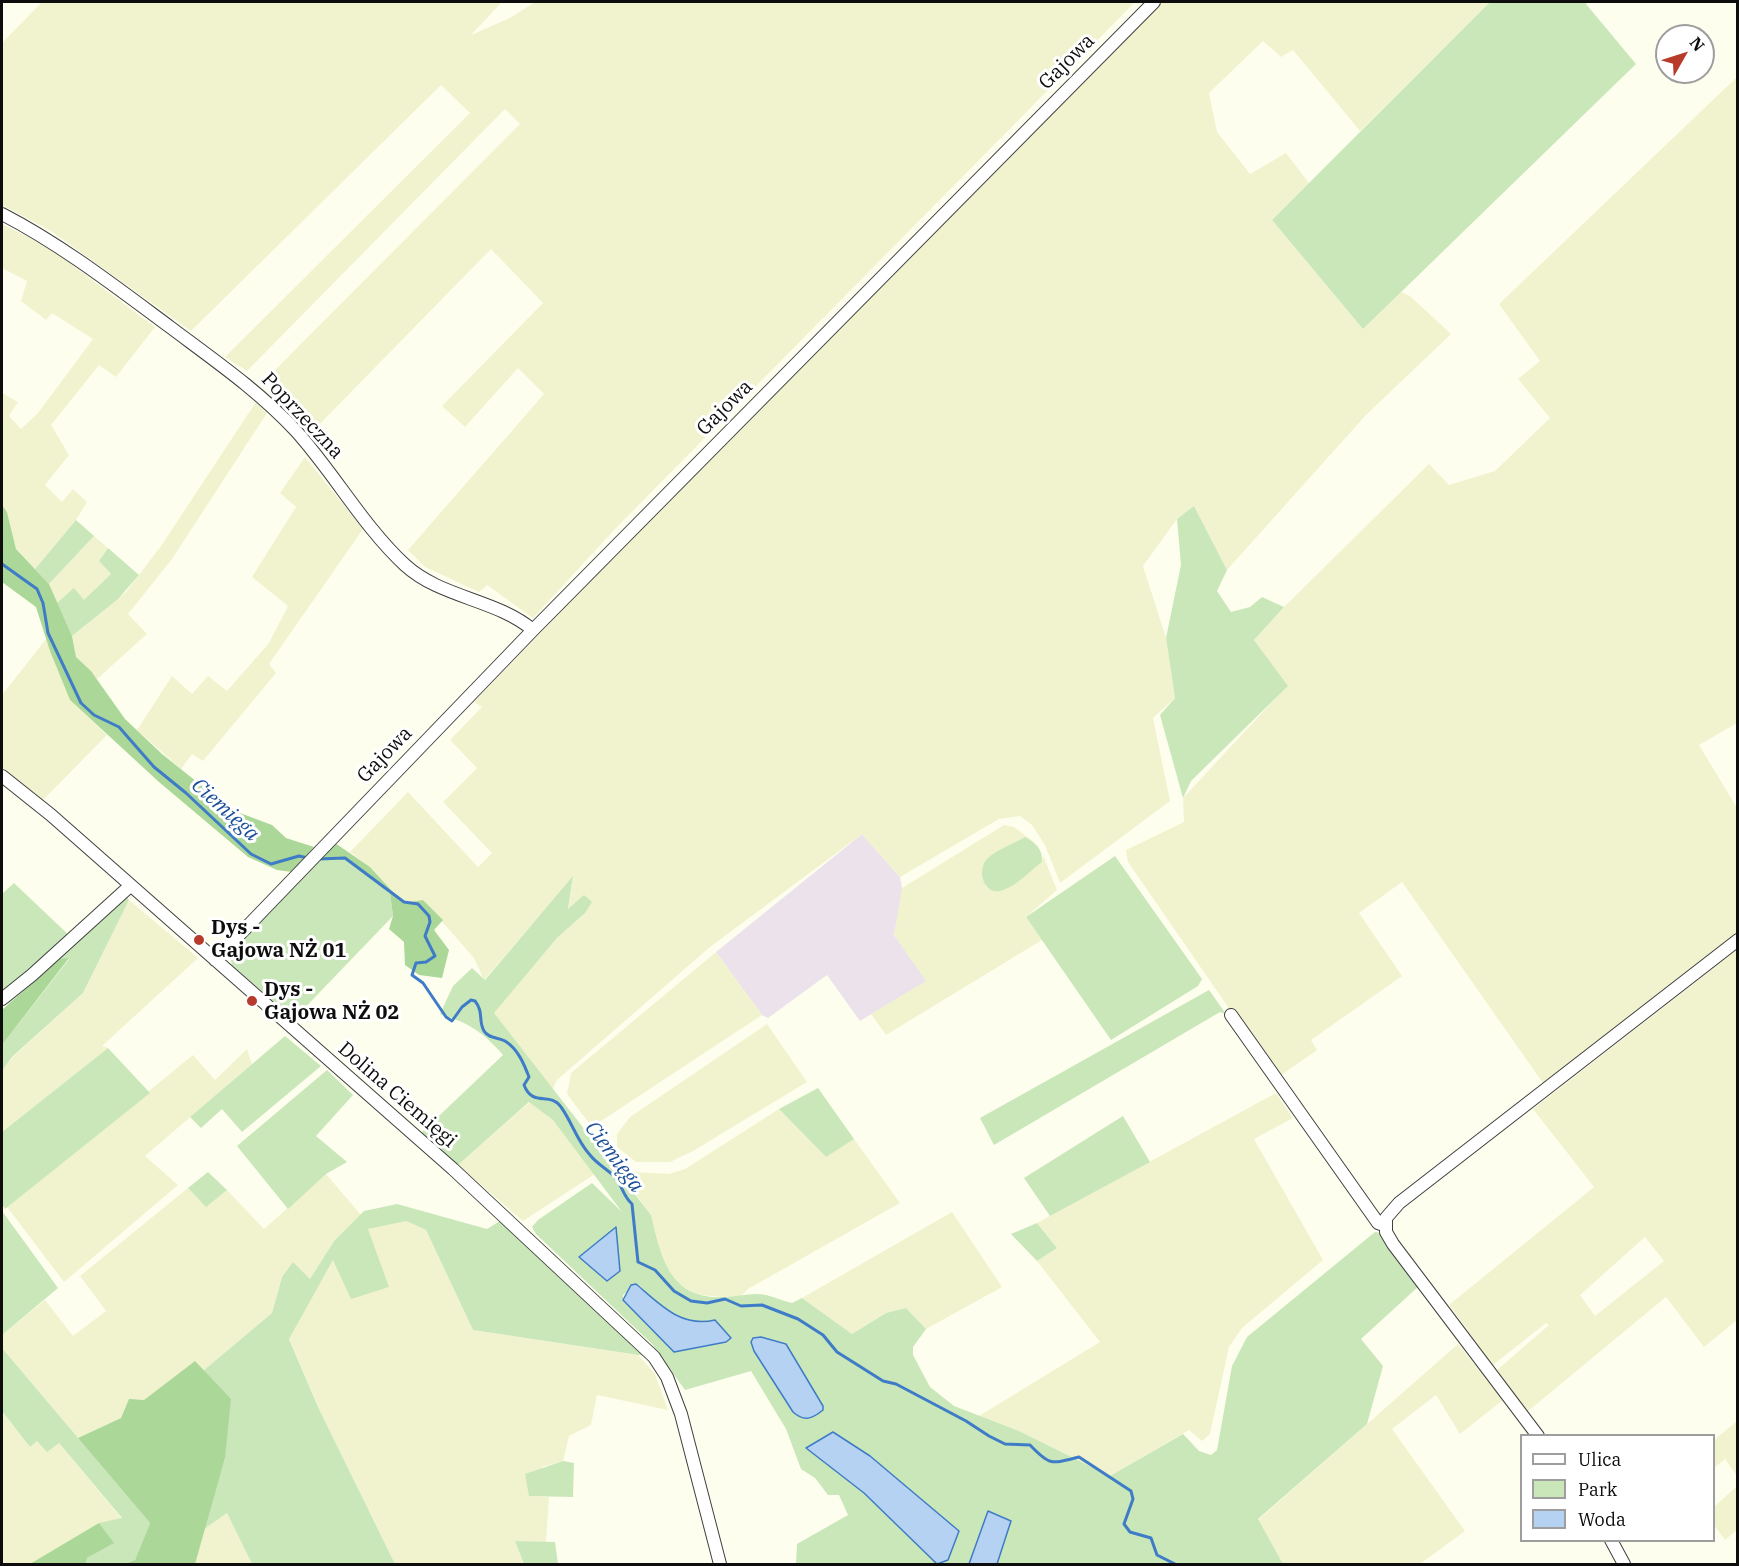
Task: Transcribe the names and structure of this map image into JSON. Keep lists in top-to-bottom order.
{
  "streets": {
    "street": ["Gajowa", "Poprzeczna", "Dolina Ciemięgi"]
  },
  "crossings": [
    ["Gajowa", "Poprzeczna"],
    ["Gajowa", "Dolina Ciemięgi"]
  ],
  "water": ["Ciemięga"],
  "places": ["Dys - Gajowa NŻ 01", "Dys - Gajowa NŻ 02"],
  "legend": ["Ulica", "Park", "Woda"],
  "north": "top right"
}
